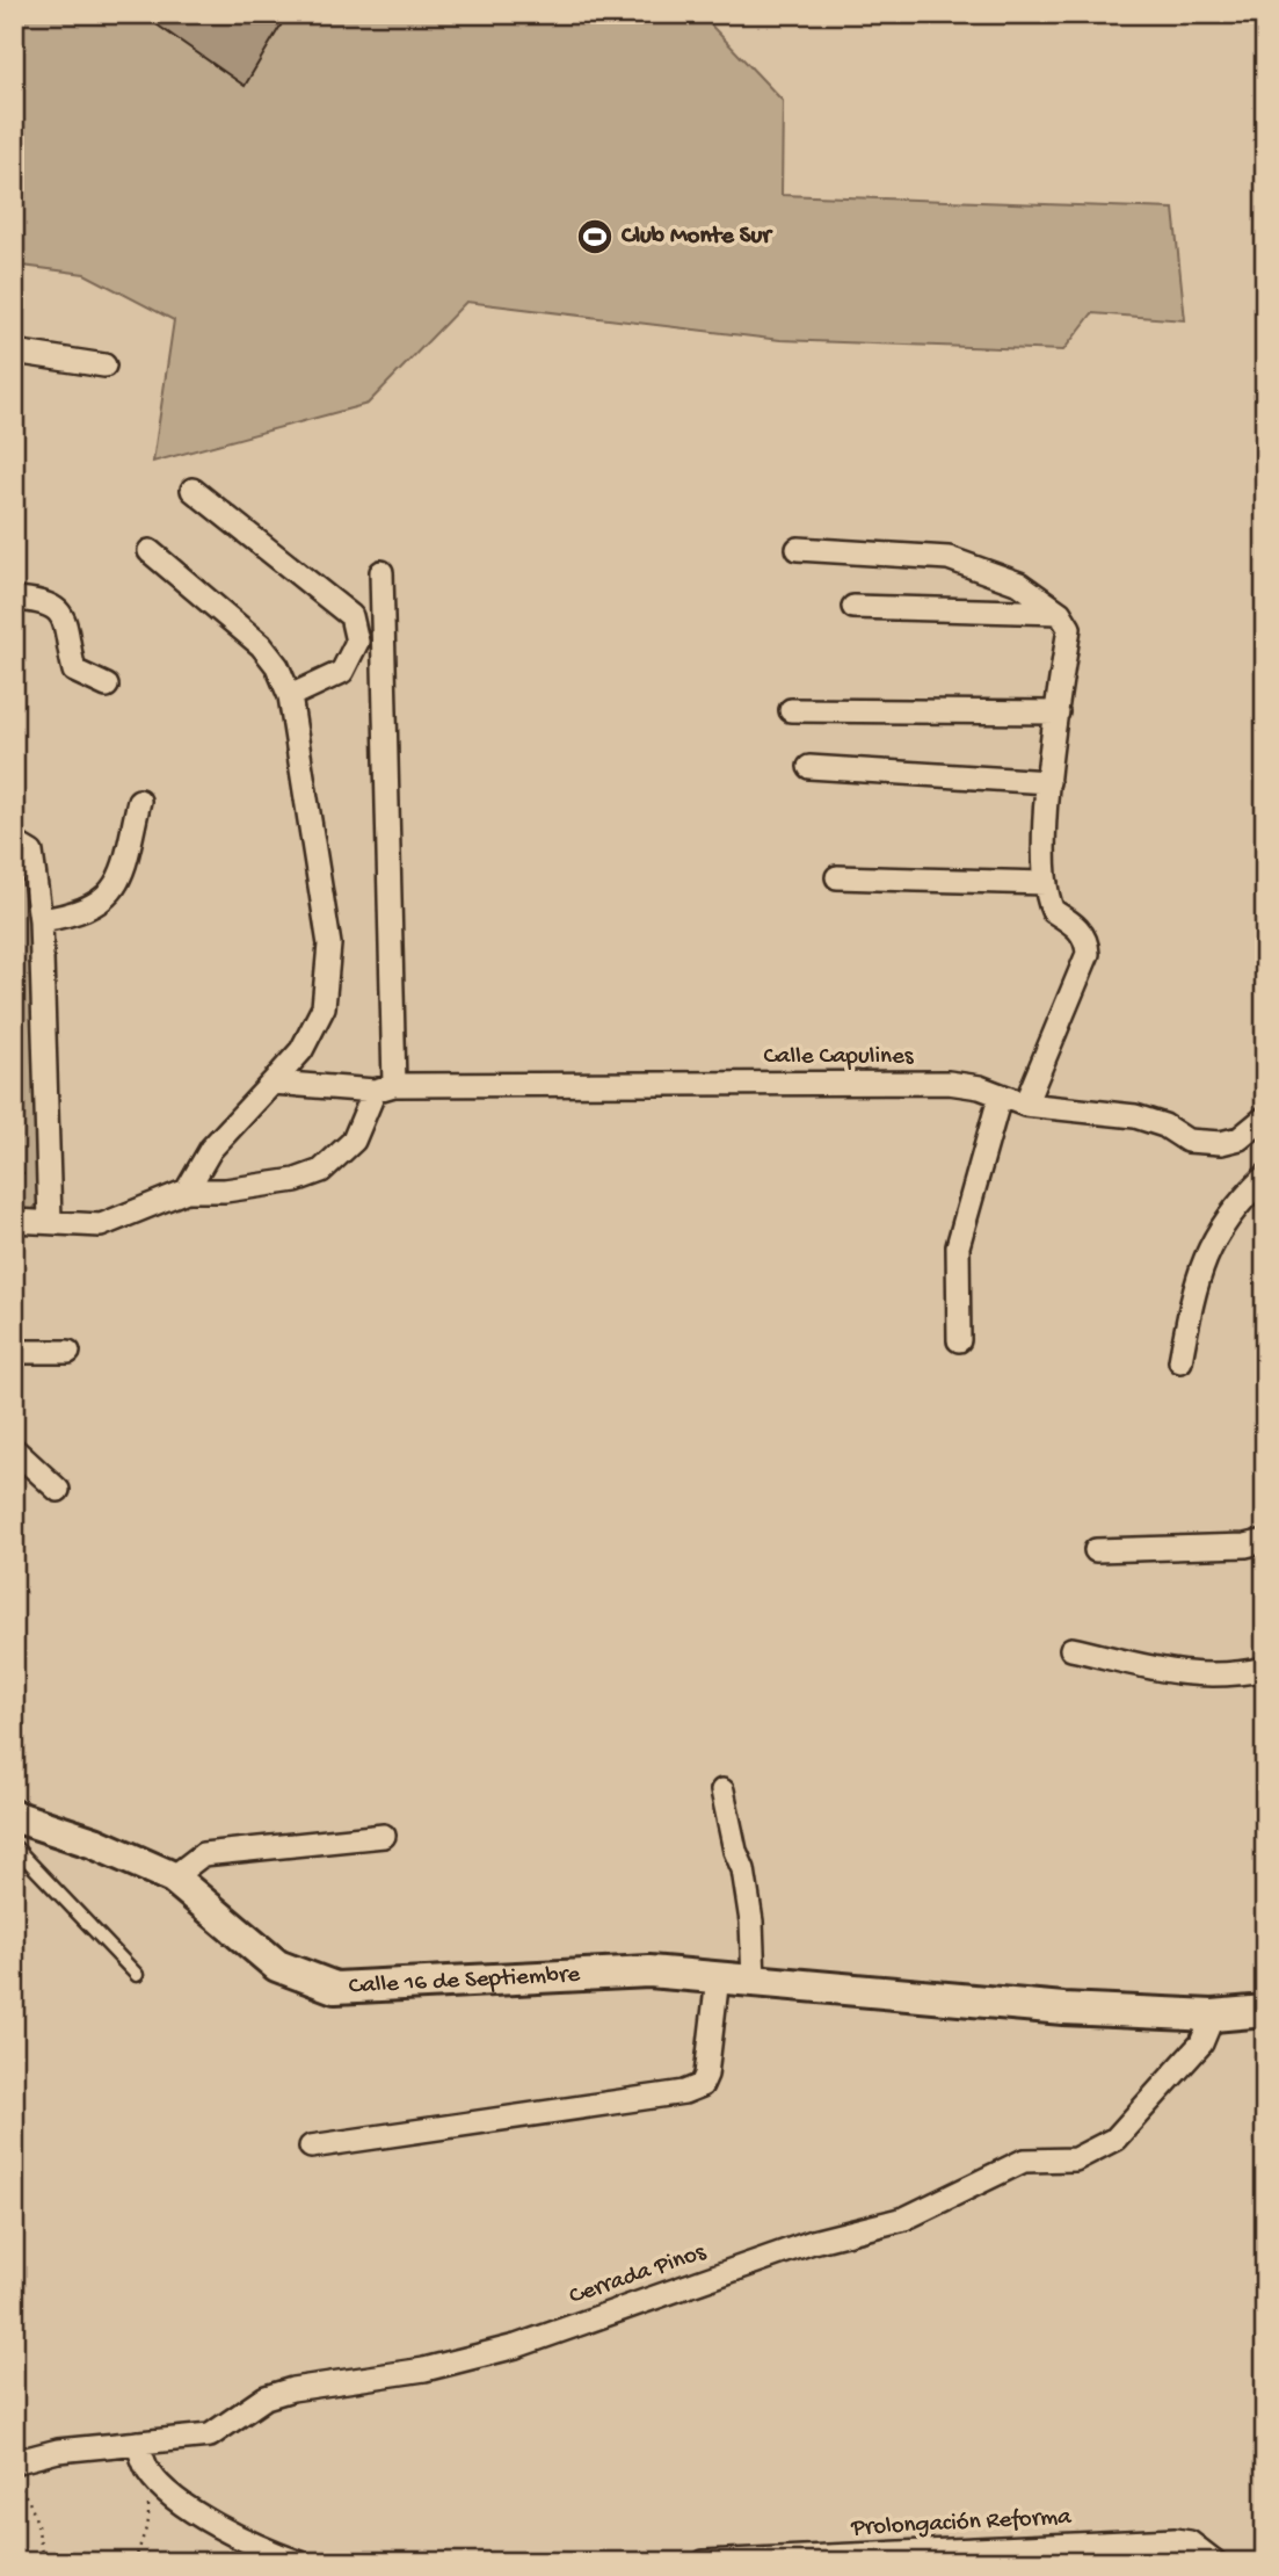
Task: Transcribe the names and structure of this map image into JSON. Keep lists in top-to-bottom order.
{
  "streets": {
    "main road": ["Calle 16 de Septiembre"],
    "street": ["Calle Capulines", "Cerrada Pinos", "Prolongación Reforma"]
  },
  "crossings": [
    ["Calle 16 de Septiembre", "Cerrada Pinos"]
  ],
  "places": {
    "sports": ["Club Monte Sur"]
  }
}
